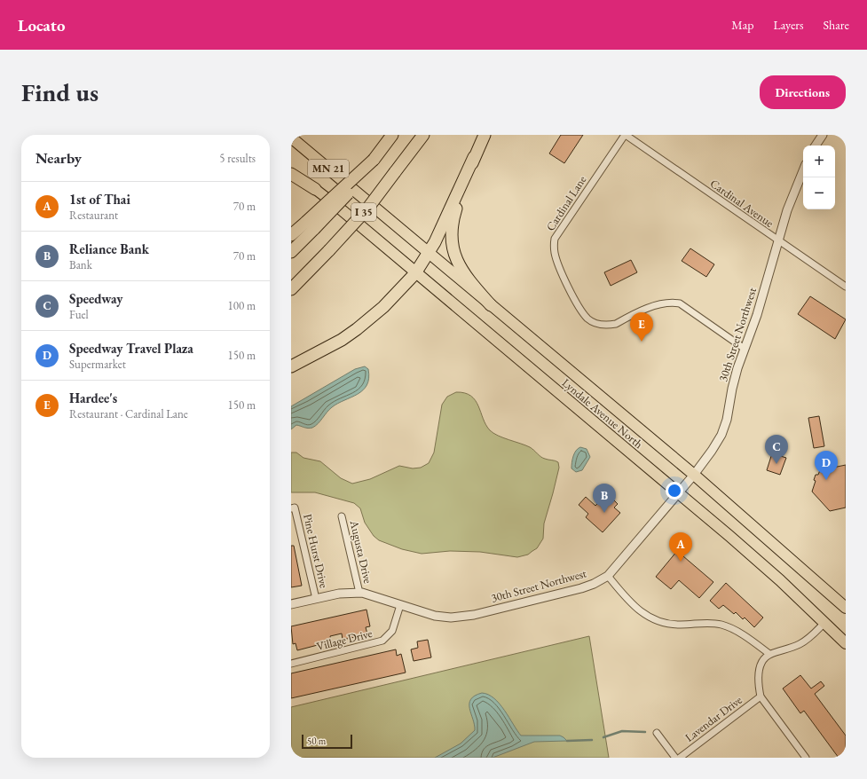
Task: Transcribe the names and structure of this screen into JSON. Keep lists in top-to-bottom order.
{
  "streets": {
    "highway": ["MN 21", "I 35", "Lyndale Avenue North"],
    "street": [
      "Cardinal Lane",
      "Cardinal Avenue",
      "30th Street Northwest",
      "Pine Hurst Drive",
      "Augusta Drive",
      "Village Drive",
      "Lavendar Drive"
    ]
  },
  "crossings": [
    ["MN 21", "Lyndale Avenue North"],
    ["Cardinal Lane", "Cardinal Avenue"],
    ["Cardinal Lane", "30th Street Northwest"],
    ["Cardinal Avenue", "30th Street Northwest"],
    ["30th Street Northwest", "Lyndale Avenue North"],
    ["30th Street Northwest", "Pine Hurst Drive"],
    ["30th Street Northwest", "Augusta Drive"],
    ["30th Street Northwest", "Village Drive"]
  ],
  "scale_bar": "50 m",
  "page": {
    "header": "Locato",
    "nav": ["Map", "Layers", "Share"],
    "buttons": "Directions",
    "title": "Find us",
    "heading": ["Nearby", "5 results"],
    "map_buttons": ["+", "−"],
    "list": [
      {
        "mark": "A",
        "name": "1st of Thai",
        "note": "Restaurant",
        "value": "70 m"
      },
      {
        "mark": "B",
        "name": "Reliance Bank",
        "note": "Bank",
        "value": "70 m"
      },
      {
        "mark": "C",
        "name": "Speedway",
        "note": "Fuel",
        "value": "100 m"
      },
      {
        "mark": "D",
        "name": "Speedway Travel Plaza",
        "note": "Supermarket",
        "value": "150 m"
      },
      {
        "mark": "E",
        "name": "Hardee's",
        "note": "Restaurant · Cardinal Lane",
        "value": "150 m"
      }
    ],
    "pins": [
      "E",
      "C",
      "D",
      "B",
      "A"
    ],
    "scale": "50 m"
  }
}
